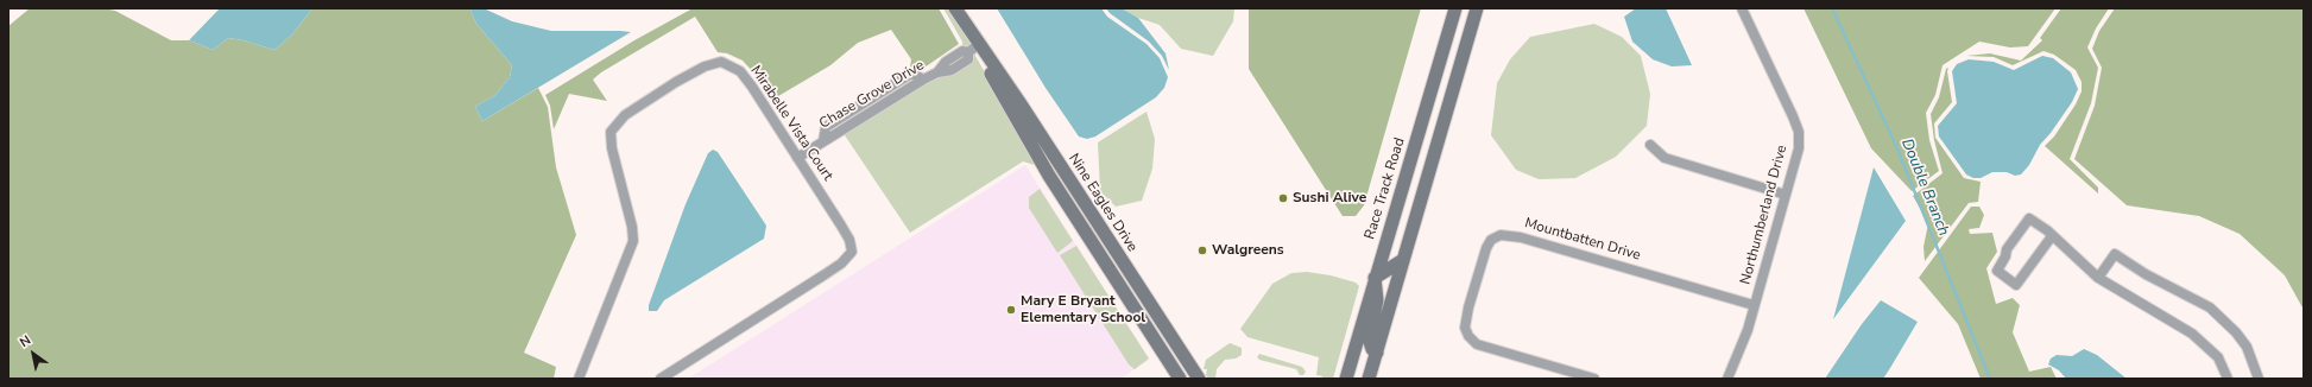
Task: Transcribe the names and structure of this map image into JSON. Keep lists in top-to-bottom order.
{
  "streets": {
    "main road": ["Race Track Road", "Nine Eagles Drive"],
    "street": [
      "Chase Grove Drive",
      "Mirabelle Vista Court",
      "Northumberland Drive",
      "Mountbatten Drive"
    ]
  },
  "crossings": [
    ["Chase Grove Drive", "Mirabelle Vista Court"],
    ["Chase Grove Drive", "Nine Eagles Drive"],
    ["Northumberland Drive", "Mountbatten Drive"]
  ],
  "water": ["Double Branch"],
  "places": ["Sushi Alive", "Walgreens", "Mary E Bryant Elementary School"],
  "north": "top left"
}
